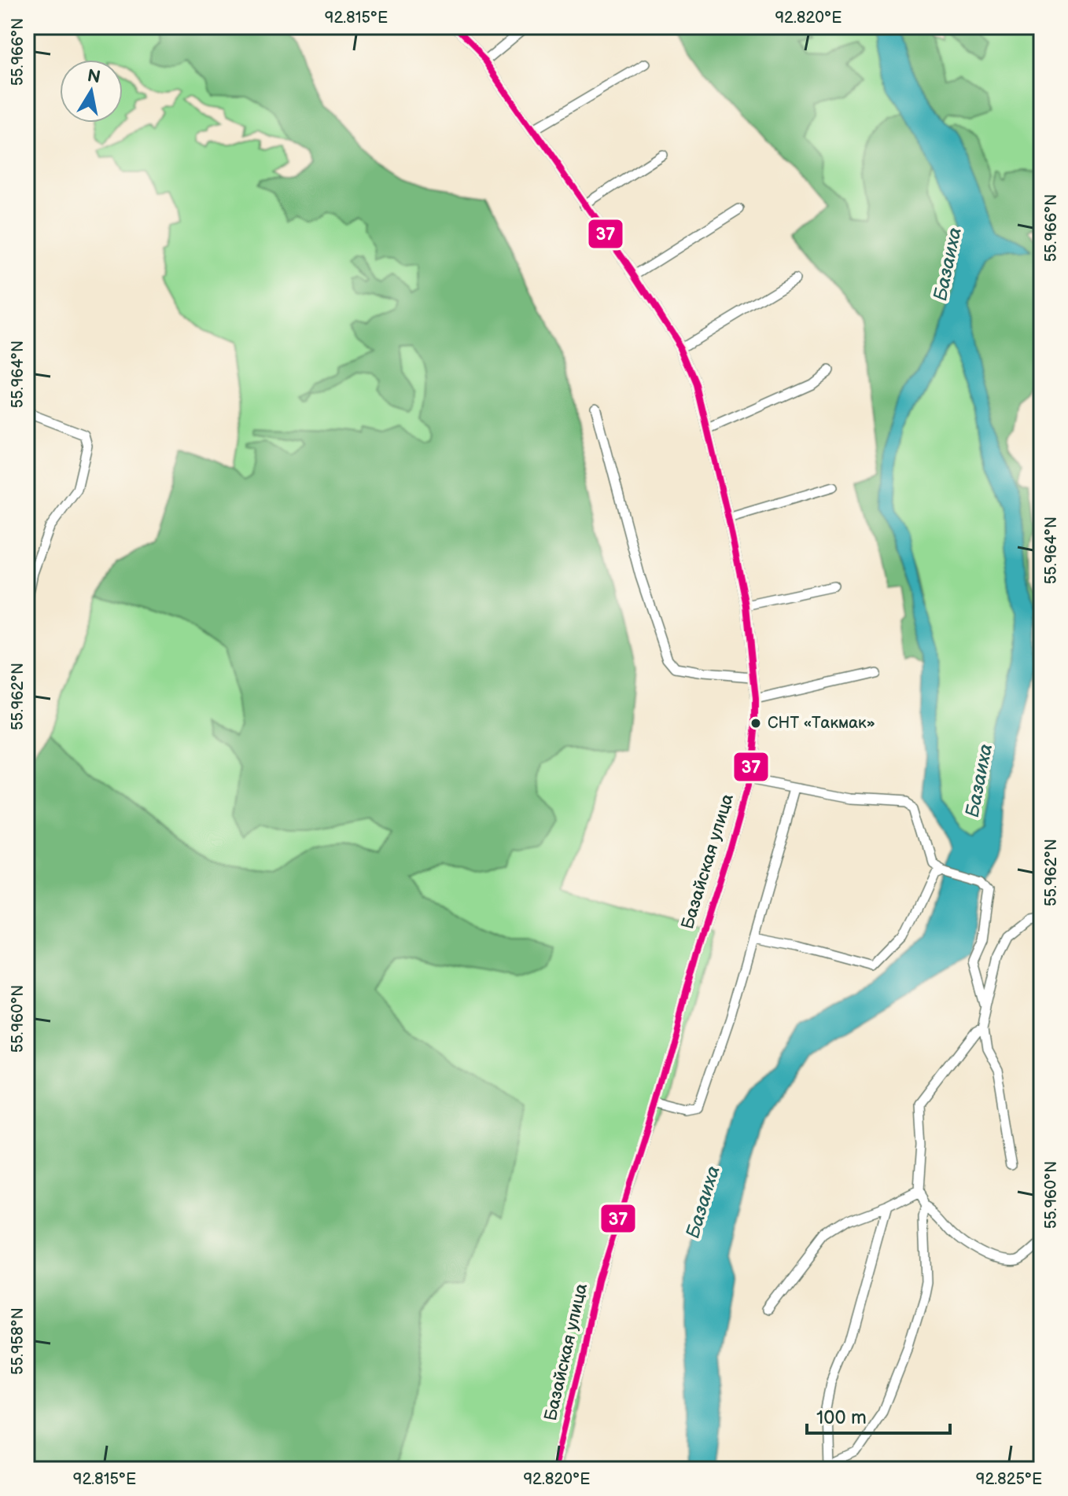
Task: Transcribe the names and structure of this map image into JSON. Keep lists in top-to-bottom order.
{
  "streets": {
    "street": ["Базайская улица"]
  },
  "water": ["Базаиха"],
  "places": ["СНТ «Такмак»"],
  "lines": ["transit line 37"],
  "scale_bar": "100 m",
  "north": "top",
  "coordinates": [
    "92.815°E",
    "92.820°E",
    "55.966°N",
    "55.964°N",
    "55.962°N",
    "55.960°N",
    "55.958°N",
    "92.825°E"
  ]
}
